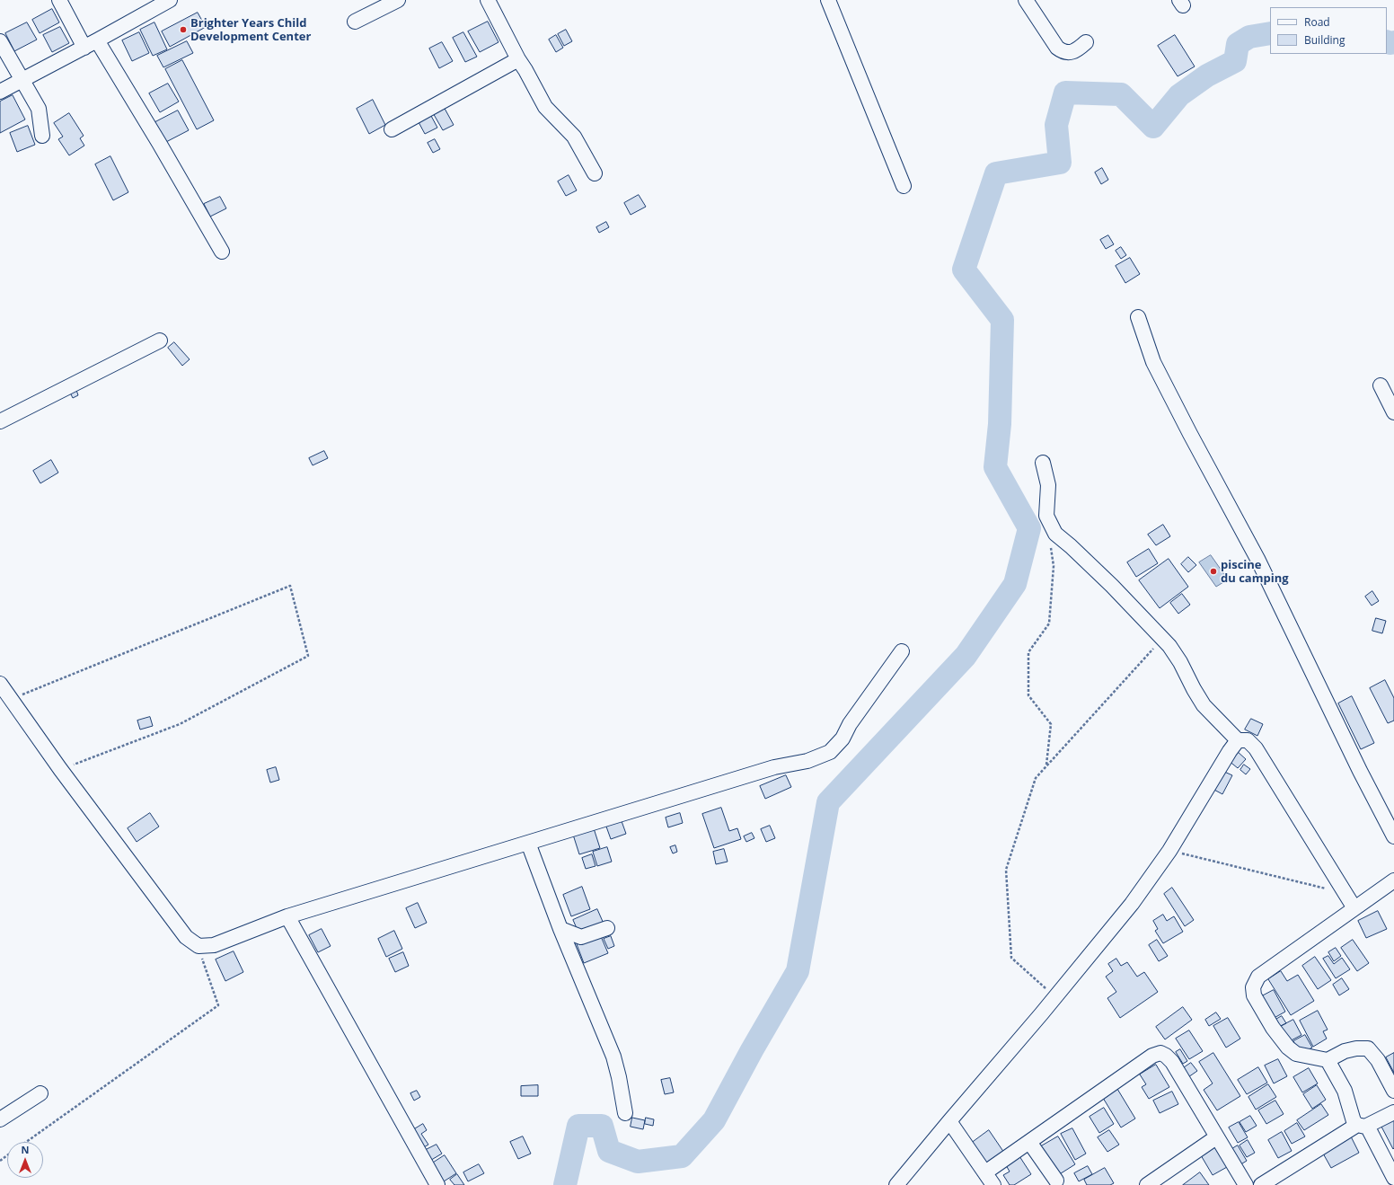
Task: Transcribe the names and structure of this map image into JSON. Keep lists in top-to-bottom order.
{
  "places": ["Brighter Years Child Development Center", "piscine du camping"],
  "legend": ["Road", "Building"],
  "north": "top"
}
